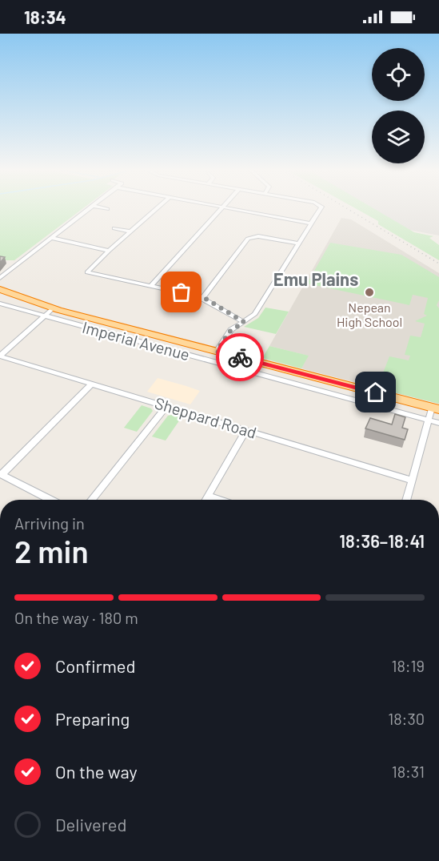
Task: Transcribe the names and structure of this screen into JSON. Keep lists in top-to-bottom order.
{
  "streets": {
    "street": ["Imperial Avenue", "Sheppard Road"]
  },
  "districts": ["Emu Plains"],
  "places": ["Nepean High School"],
  "page": {
    "status": "18:34",
    "heading": ["2 min", "Arriving in", "18:36–18:41"],
    "bar": "On the way · 180 m",
    "list": [
      ["Confirmed", "18:19"],
      ["Preparing", "18:30"],
      ["On the way", "18:31"],
      "Delivered"
    ]
  }
}
